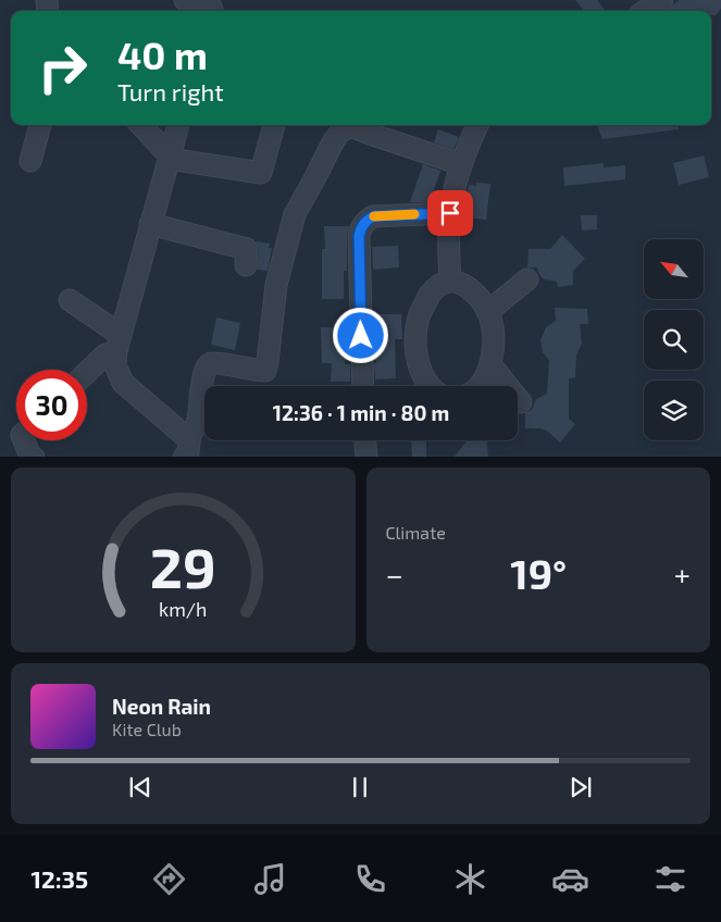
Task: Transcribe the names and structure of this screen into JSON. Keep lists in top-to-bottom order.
{
  "north": "top left",
  "page": {
    "turn": ["40 m", "Turn right"],
    "limit": "30",
    "trip": "12:36 · 1 min · 80 m",
    "tile": "Climate",
    "heat": ["−", "19°", "+"],
    "song": ["Neon Rain", "Kite Club"],
    "tabs": "12:35",
    "gauge": ["29", "km/h"]
  }
}
